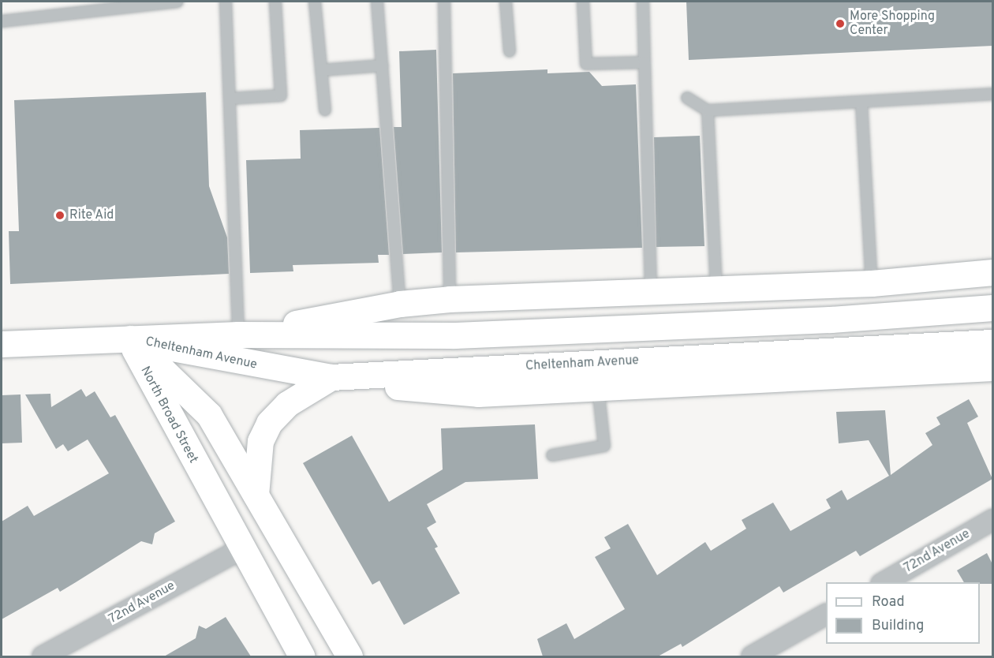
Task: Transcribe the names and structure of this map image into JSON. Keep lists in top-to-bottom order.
{
  "streets": {
    "main road": ["Cheltenham Avenue", "North Broad Street"],
    "street": ["72nd Avenue"]
  },
  "crossings": [
    ["Cheltenham Avenue", "North Broad Street"],
    ["North Broad Street", "72nd Avenue"]
  ],
  "places": ["More Shopping Center", "Rite Aid"],
  "legend": ["Road", "Building"]
}
